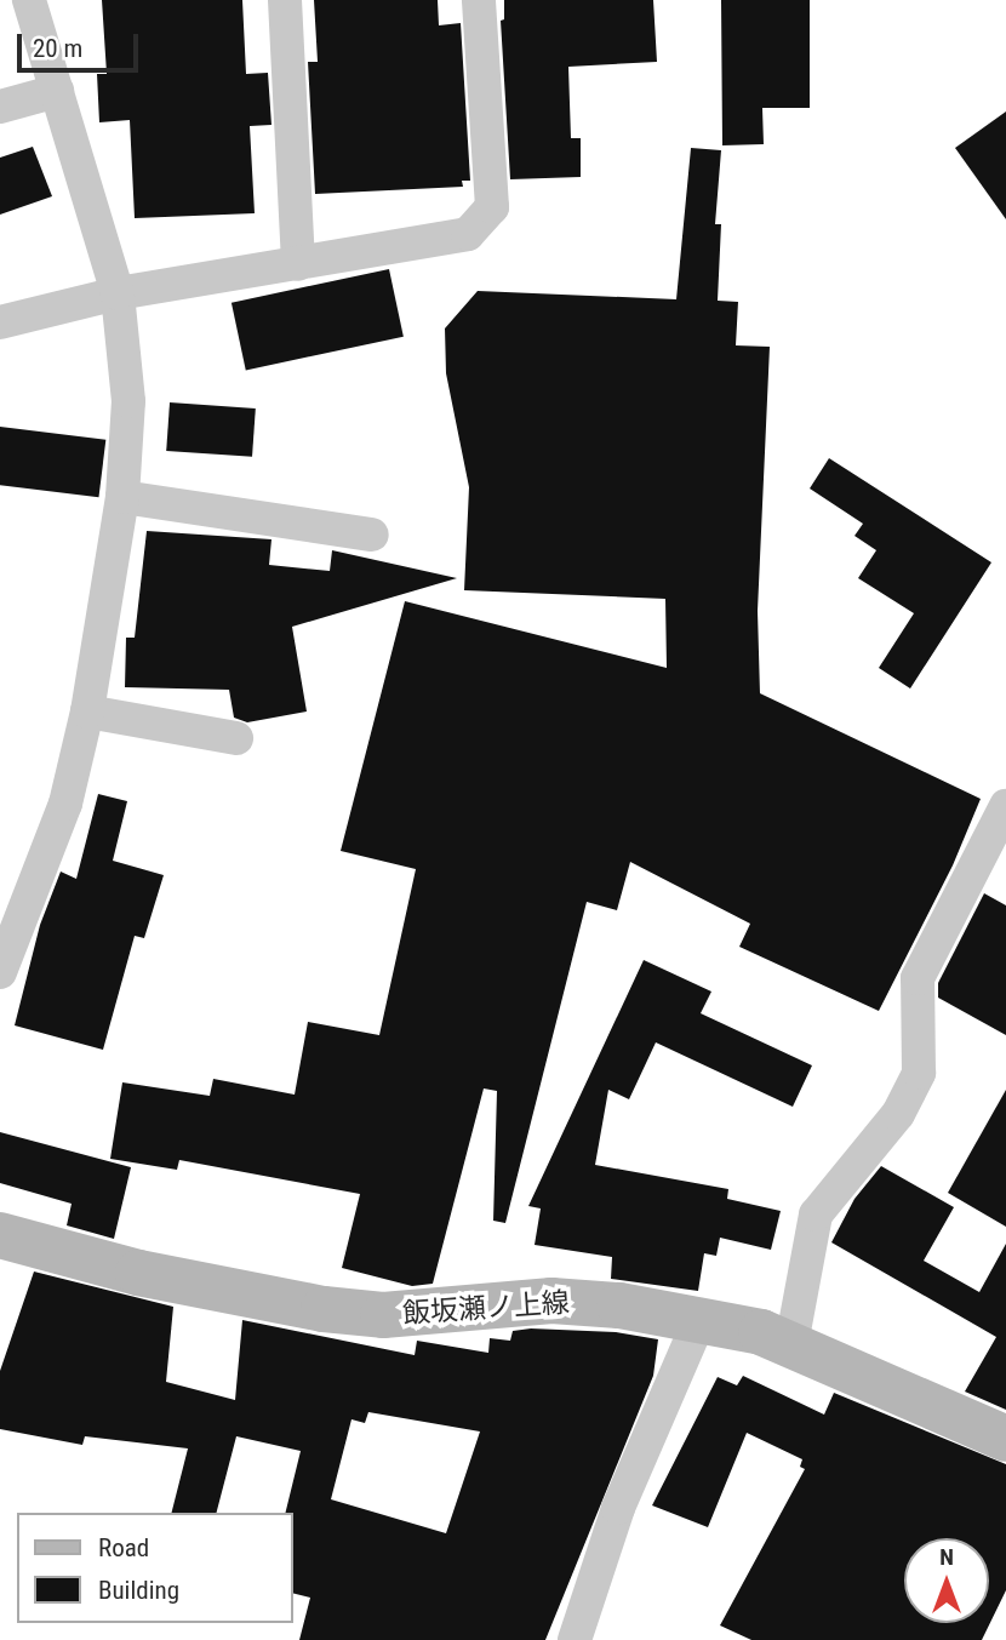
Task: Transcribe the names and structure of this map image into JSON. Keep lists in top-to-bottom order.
{
  "streets": {
    "main road": ["飯坂瀬ノ上線"]
  },
  "legend": ["Road", "Building"],
  "scale_bar": "20 m",
  "north": "top"
}
